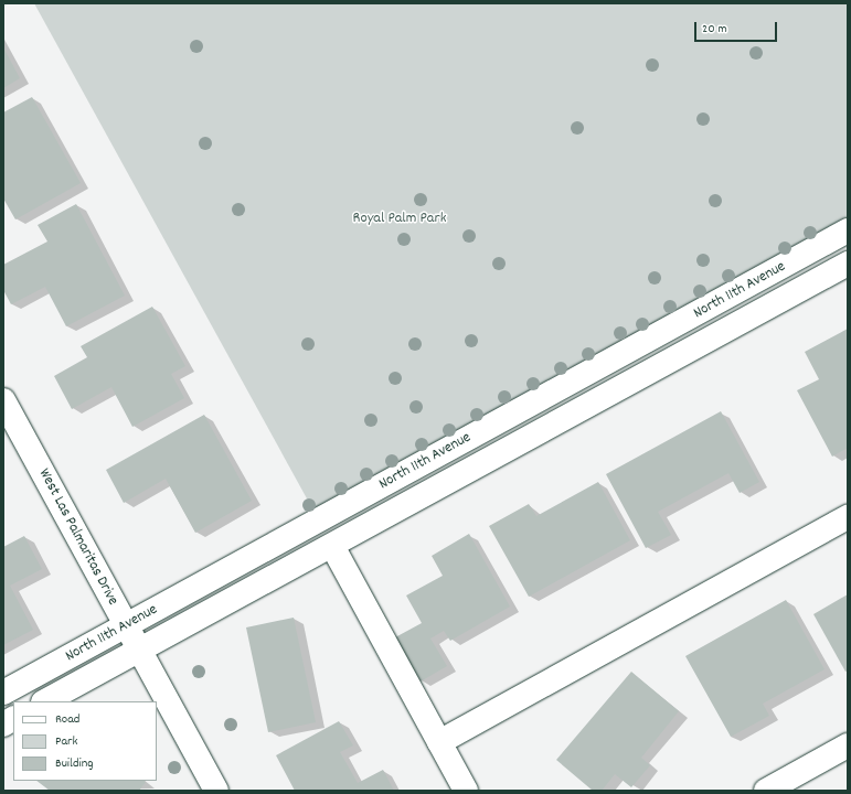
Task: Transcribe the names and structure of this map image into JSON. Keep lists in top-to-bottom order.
{
  "streets": {
    "street": ["North 11th Avenue", "West Las Palmaritas Drive"]
  },
  "crossings": [
    ["North 11th Avenue", "West Las Palmaritas Drive"]
  ],
  "parks": ["Royal Palm Park"],
  "legend": ["Road", "Park", "Building"],
  "scale_bar": "20 m"
}
